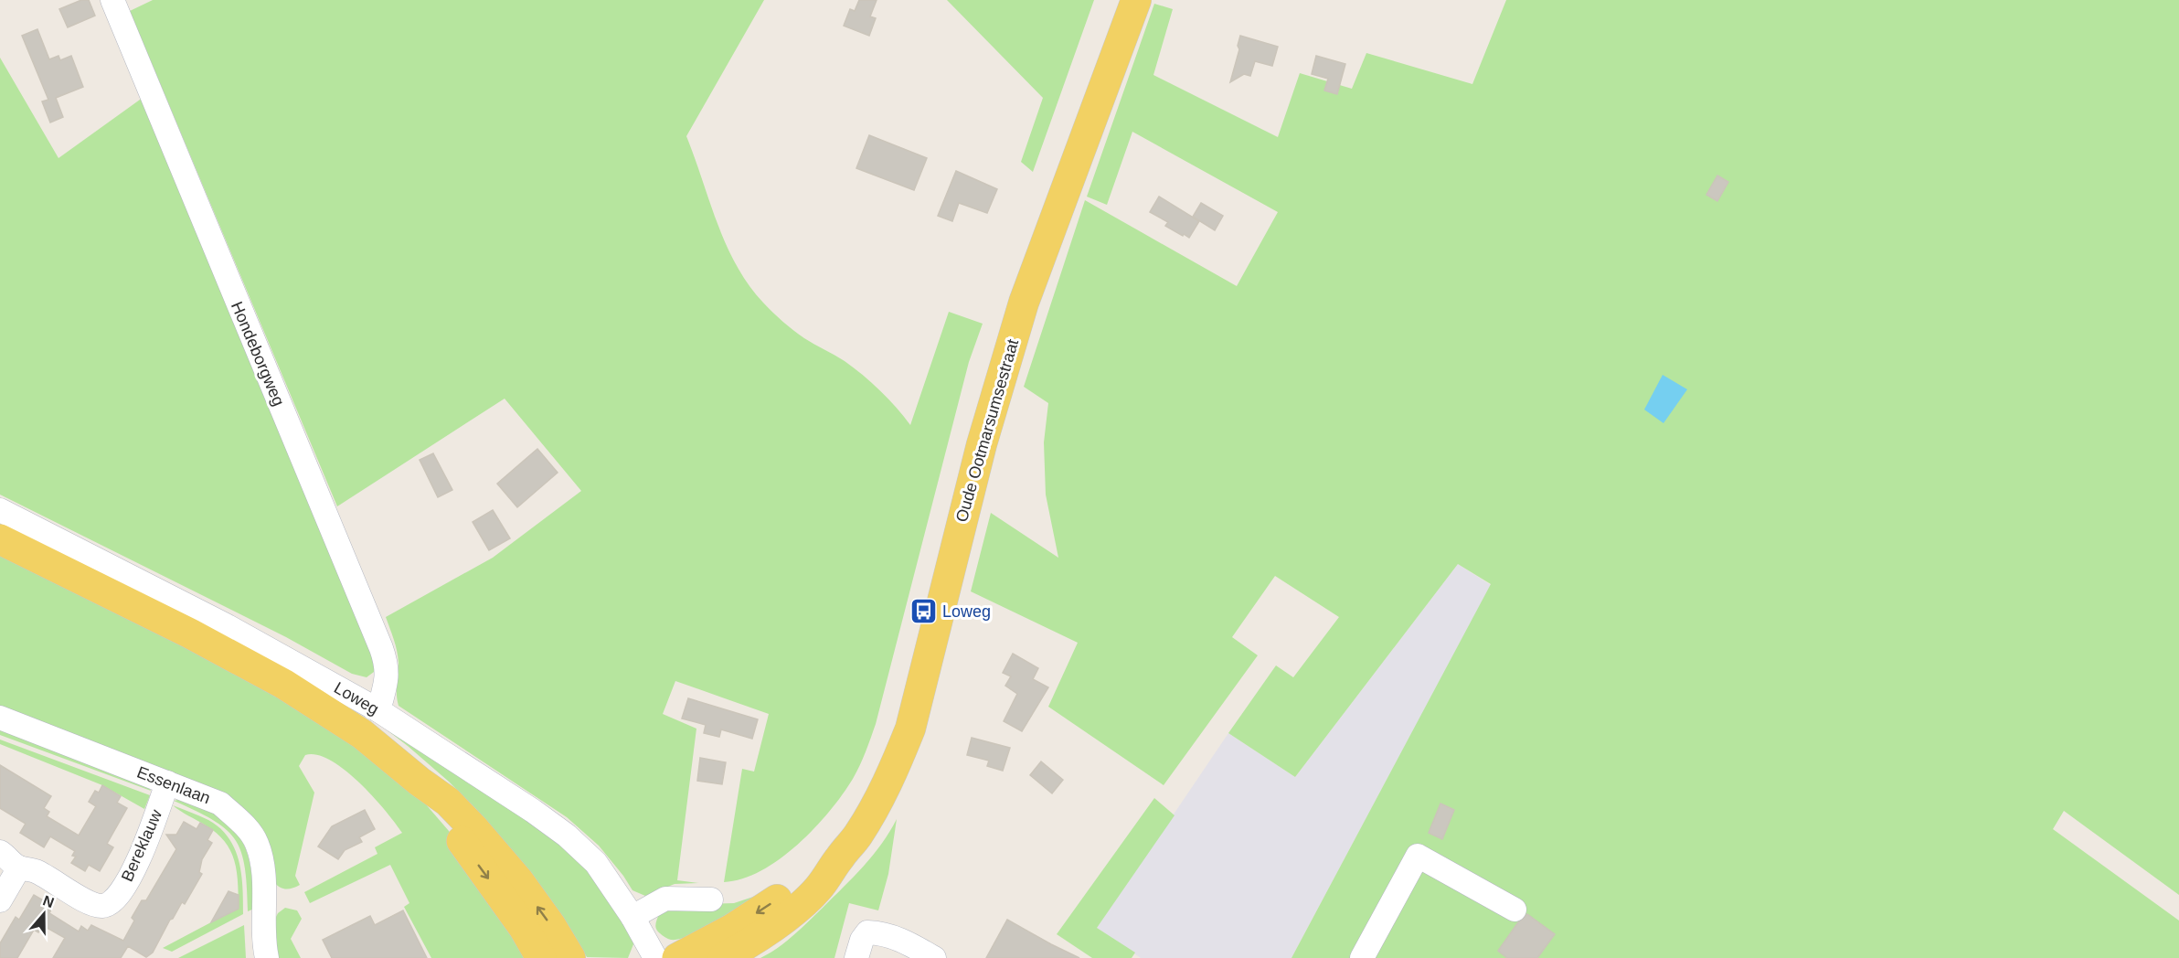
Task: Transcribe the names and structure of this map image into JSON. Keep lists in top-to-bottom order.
{
  "streets": {
    "main road": ["Oude Ootmarsumsestraat"],
    "street": [
      "Hondeborgweg",
      "Loweg",
      "Essenlaan",
      "Bereklauw"
    ]
  },
  "crossings": [
    ["Hondeborgweg", "Loweg"],
    ["Essenlaan", "Bereklauw"]
  ],
  "places": {
    "bus stop": ["Loweg"]
  },
  "north": "top"
}
